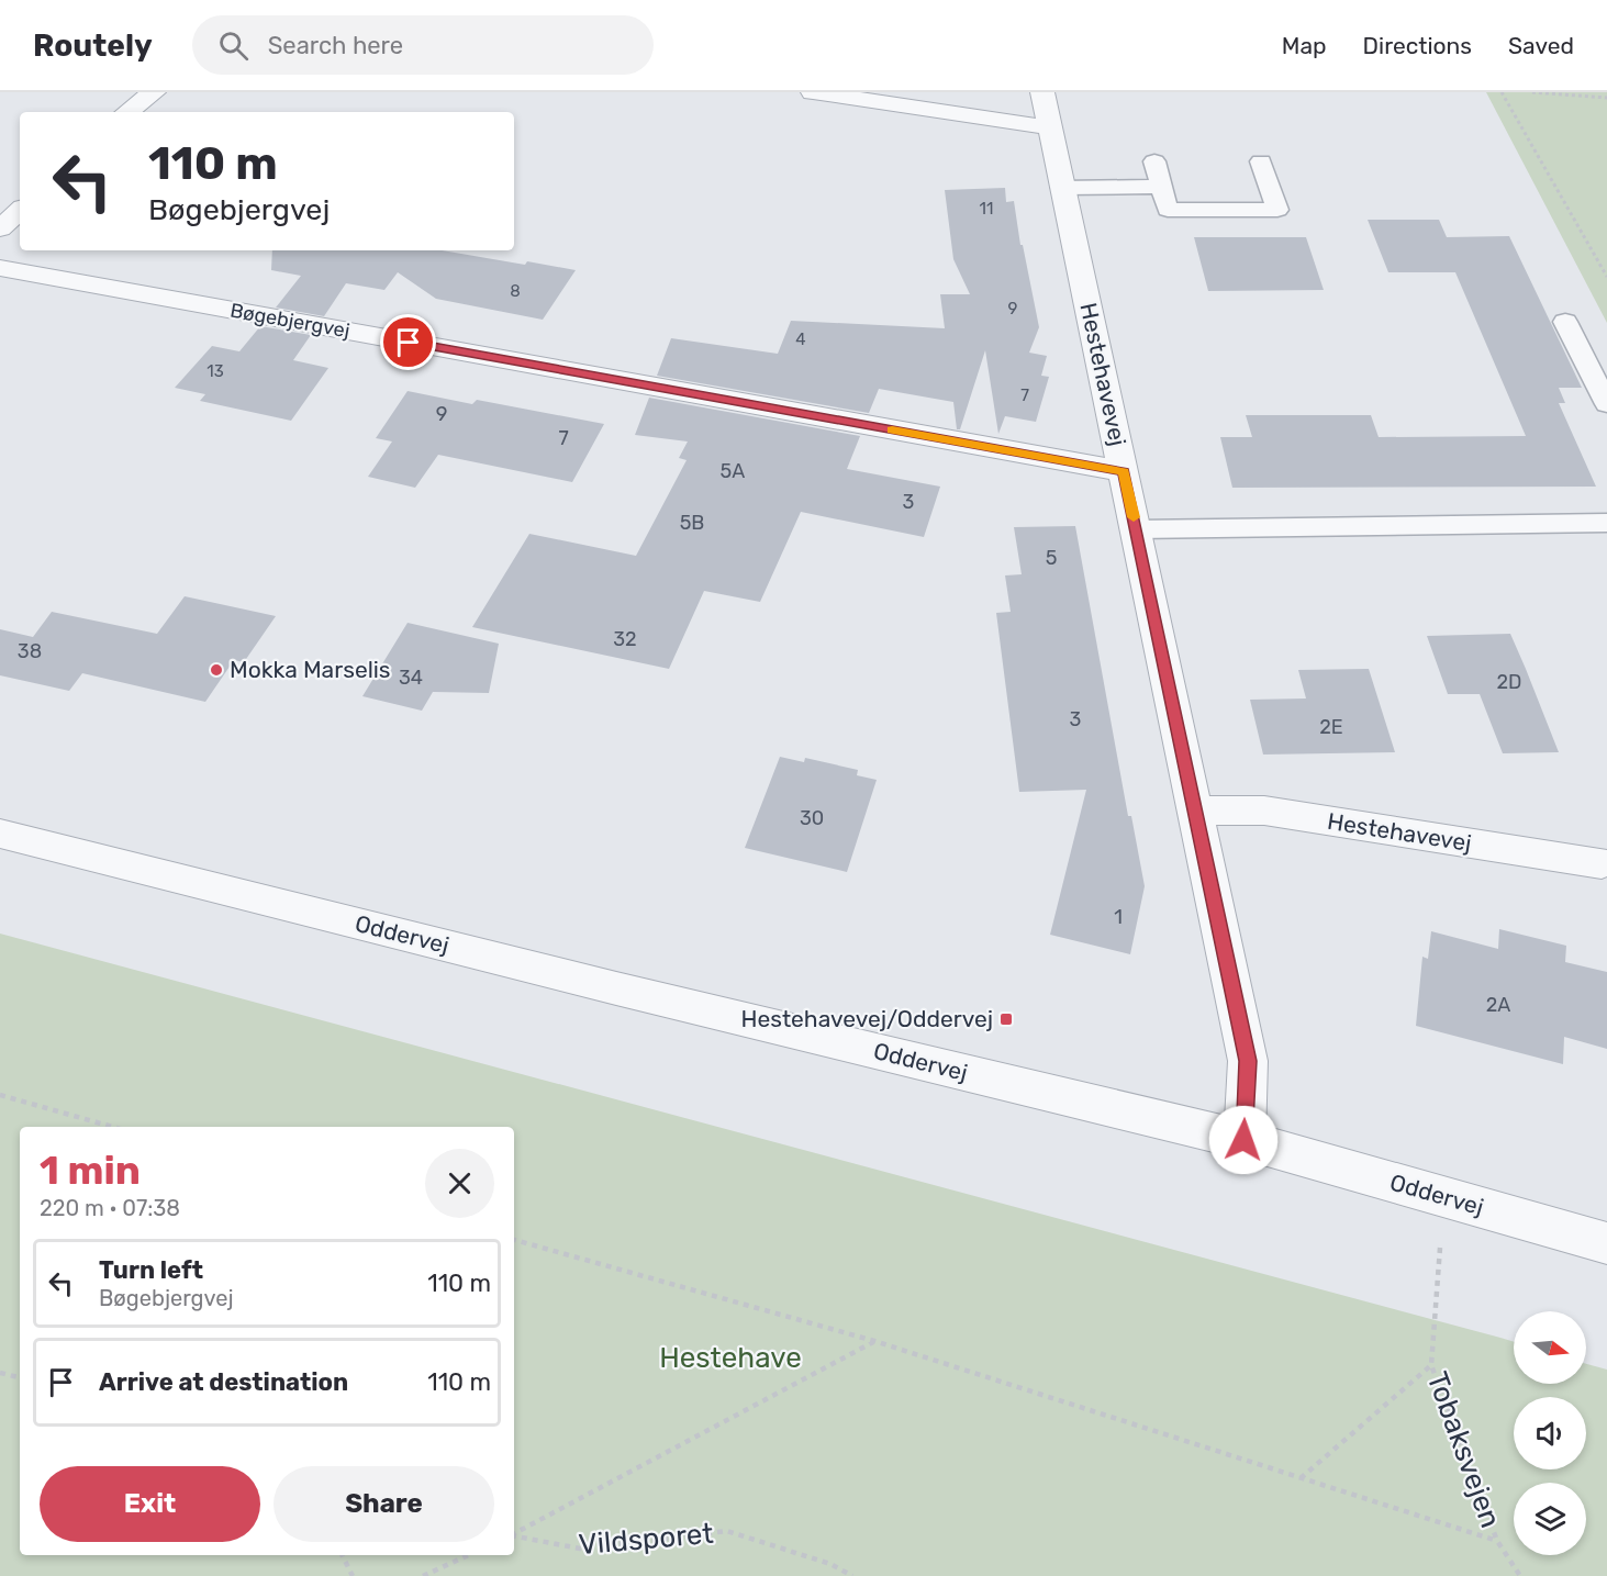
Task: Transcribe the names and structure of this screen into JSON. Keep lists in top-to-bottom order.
{
  "streets": {
    "street": ["Bøgebjergvej", "Hestehavevej", "Oddervej"],
    "path": ["Tobaksvejen", "Vildsporet"]
  },
  "crossings": [
    ["Bøgebjergvej", "Hestehavevej"],
    ["Hestehavevej", "Oddervej"],
    ["Oddervej", "Tobaksvejen"]
  ],
  "parks": ["Hestehave"],
  "places": {
    "other": ["Mokka Marselis"],
    "transit": ["Hestehavevej/Oddervej"]
  },
  "house_numbers": [
    "11",
    "8",
    "9",
    "4",
    "13",
    "7",
    "9",
    "7",
    "5A",
    "3",
    "5B",
    "5",
    "32",
    "38",
    "34",
    "2D",
    "3",
    "2E",
    "30",
    "1",
    "2A"
  ],
  "north": "right",
  "page": {
    "header": "Routely",
    "search": "Search here",
    "nav": ["Map", "Directions", "Saved"],
    "turn": ["110 m", "Bøgebjergvej"],
    "heading": ["1 min", "220 m · 07:38"],
    "list": [
      {
        "name": "Turn left",
        "note": "Bøgebjergvej",
        "value": "110 m"
      },
      {
        "name": "Arrive at destination",
        "value": "110 m"
      }
    ],
    "buttons": ["Exit", "Share"]
  }
}
